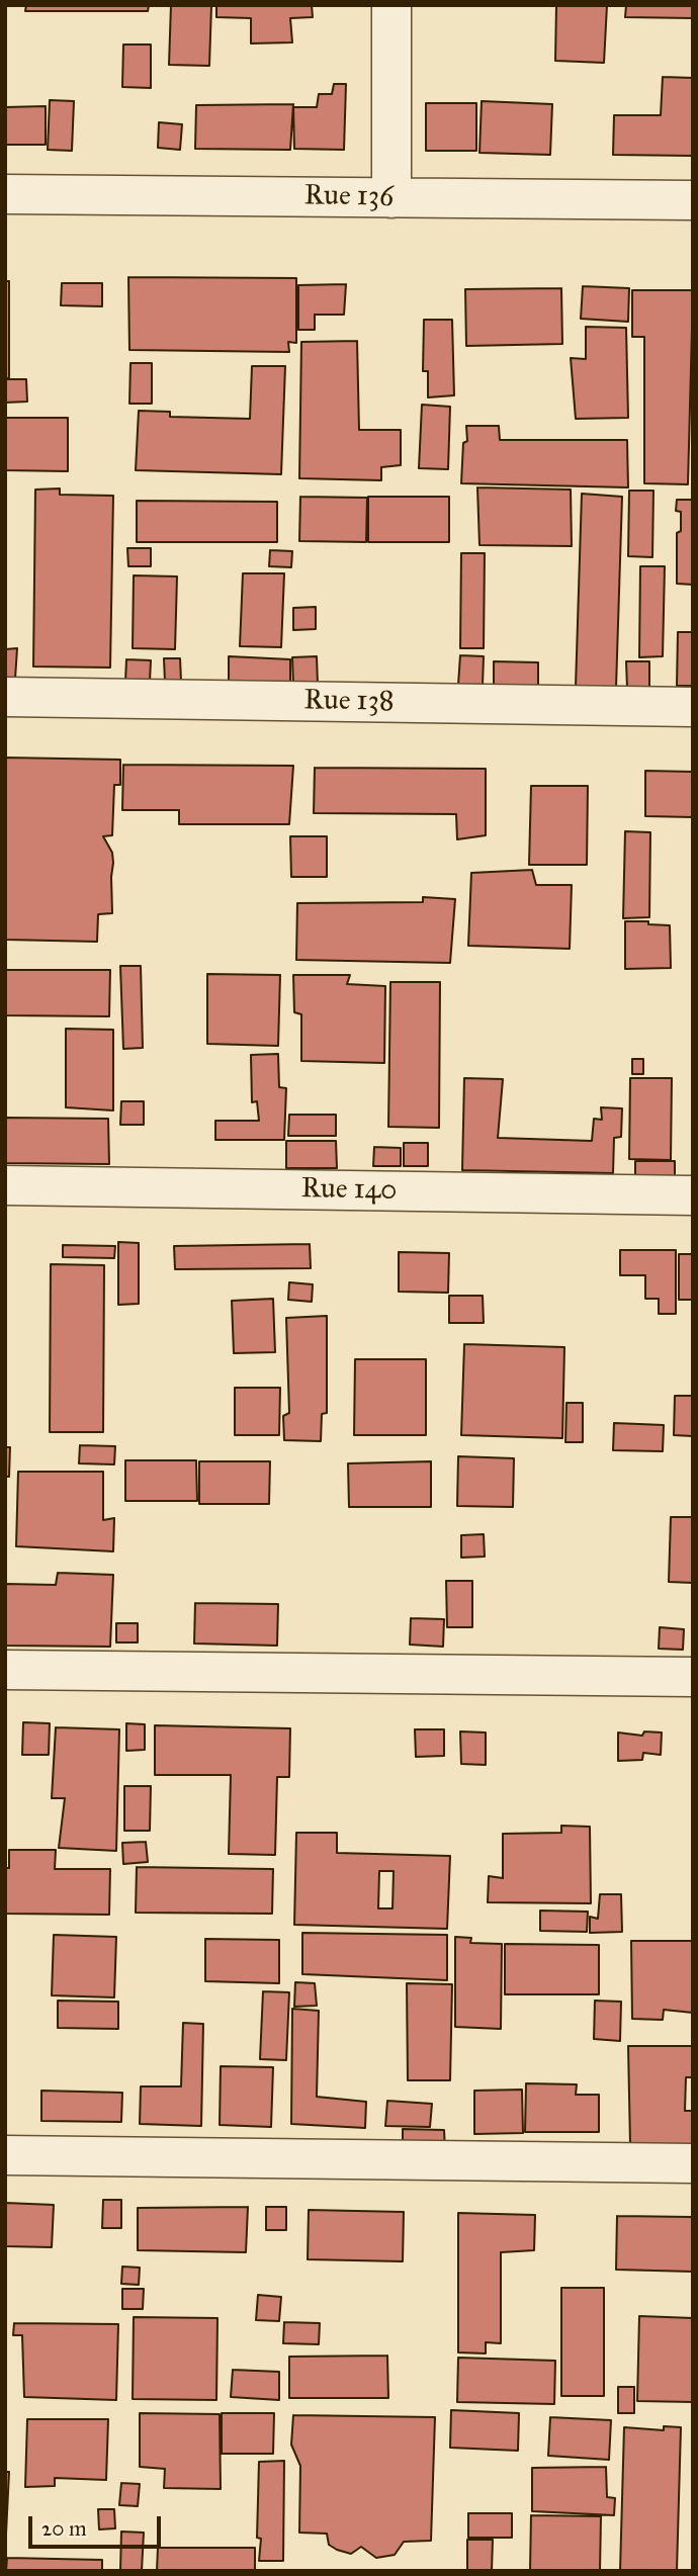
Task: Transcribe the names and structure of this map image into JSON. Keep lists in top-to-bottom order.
{
  "streets": {
    "street": ["Rue 136", "Rue 138", "Rue 140"]
  },
  "scale_bar": "20 m"
}
